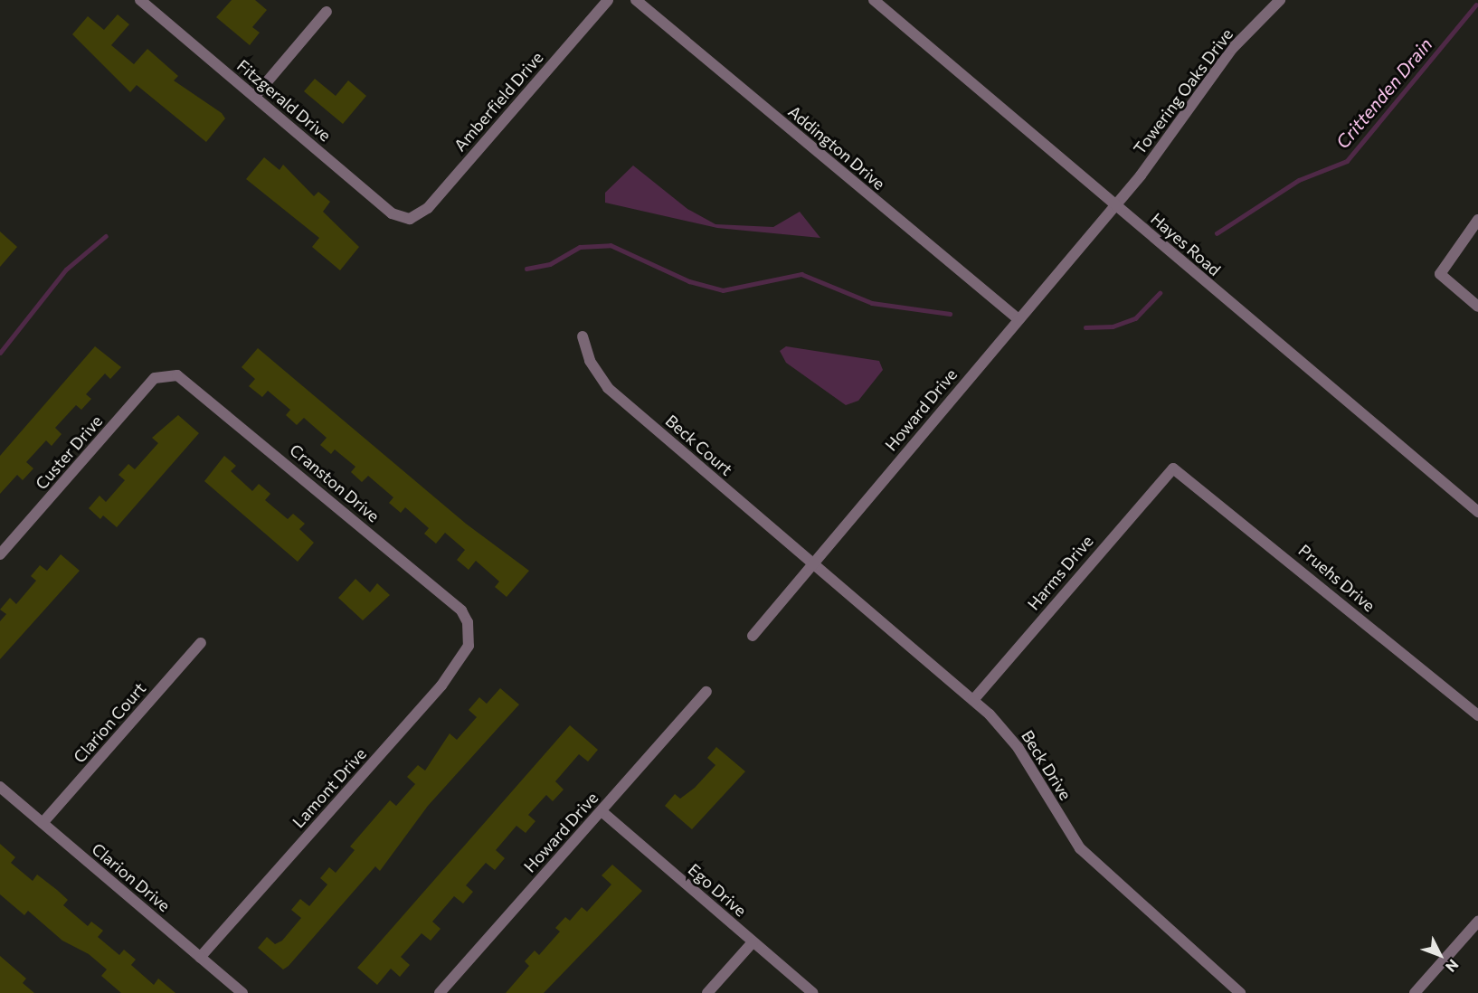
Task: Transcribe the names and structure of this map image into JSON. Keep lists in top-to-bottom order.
{
  "streets": {
    "street": [
      "Towering Oaks Drive",
      "Fitzgerald Drive",
      "Amberfield Drive",
      "Addington Drive",
      "Hayes Road",
      "Howard Drive",
      "Beck Court",
      "Custer Drive",
      "Cranston Drive",
      "Harms Drive",
      "Pruehs Drive",
      "Clarion Court",
      "Beck Drive",
      "Lamont Drive",
      "Clarion Drive",
      "Ego Drive"
    ]
  },
  "crossings": [
    ["Towering Oaks Drive", "Hayes Road"],
    ["Towering Oaks Drive", "Howard Drive"],
    ["Fitzgerald Drive", "Amberfield Drive"],
    ["Addington Drive", "Howard Drive"],
    ["Hayes Road", "Howard Drive"],
    ["Howard Drive", "Beck Court"],
    ["Howard Drive", "Beck Drive"],
    ["Howard Drive", "Ego Drive"],
    ["Beck Court", "Beck Drive"],
    ["Custer Drive", "Cranston Drive"],
    ["Cranston Drive", "Lamont Drive"],
    ["Harms Drive", "Pruehs Drive"],
    ["Harms Drive", "Beck Drive"],
    ["Clarion Court", "Clarion Drive"],
    ["Lamont Drive", "Clarion Drive"]
  ],
  "water": ["Crittenden Drain"],
  "north": "bottom right"
}
